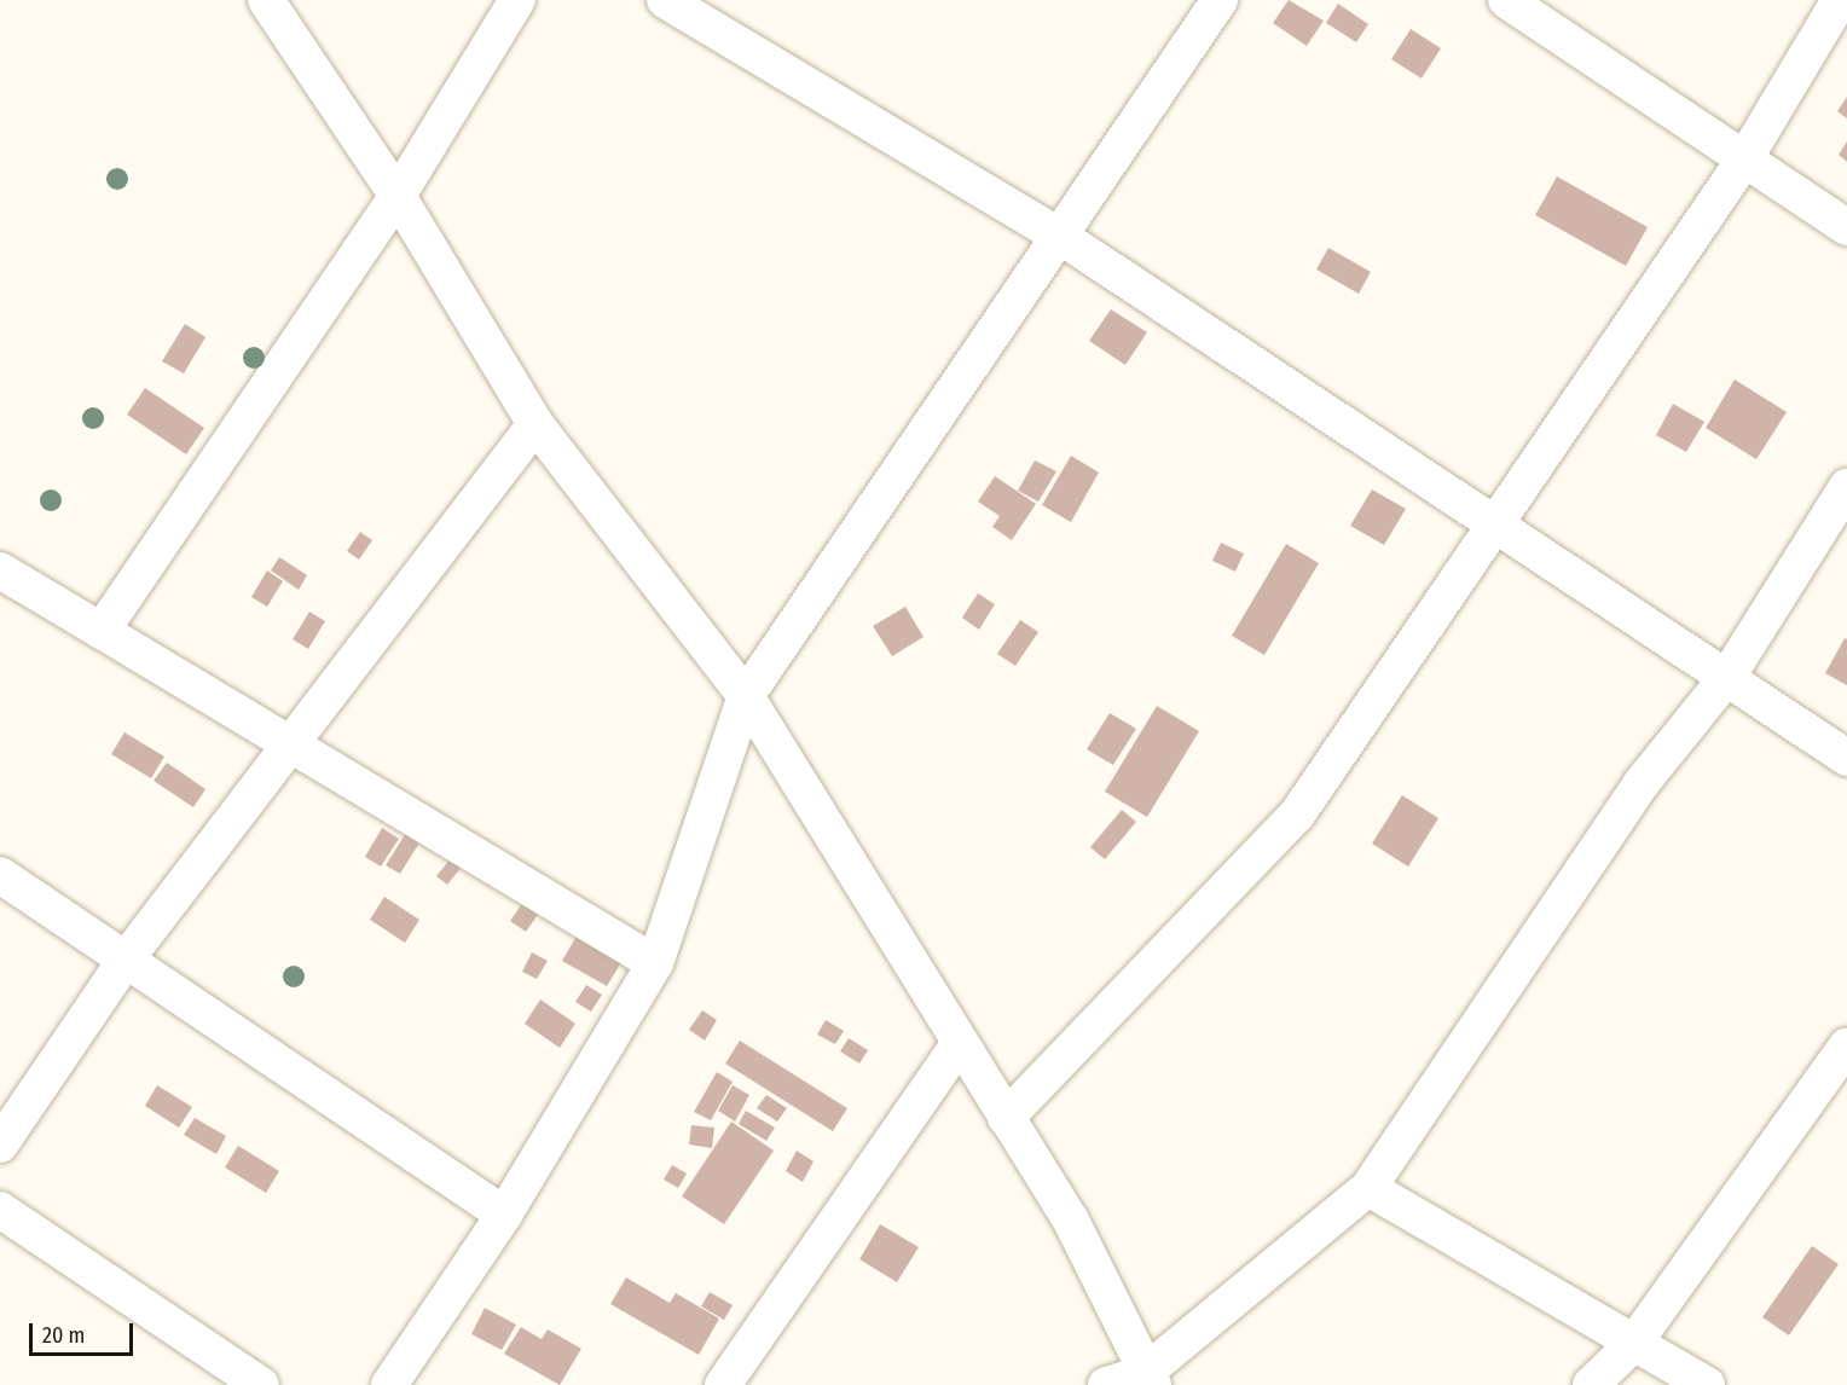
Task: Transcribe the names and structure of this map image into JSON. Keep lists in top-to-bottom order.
{
  "scale_bar": "20 m"
}
